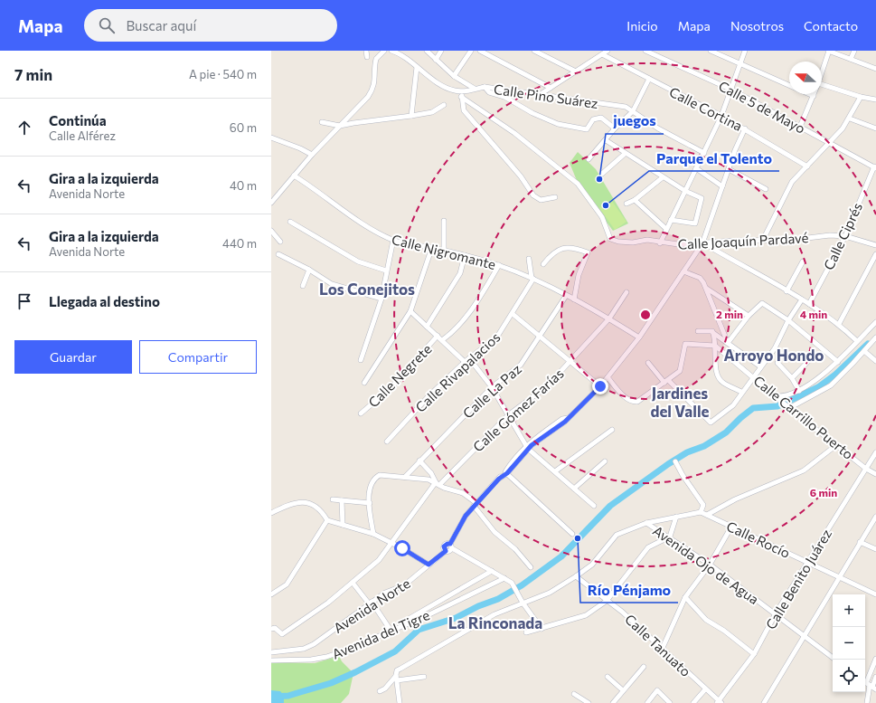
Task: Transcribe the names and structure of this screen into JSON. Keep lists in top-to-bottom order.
{
  "streets": {
    "street": [
      "Calle Pino Suárez",
      "Calle 5 de Mayo",
      "Calle Cortina",
      "Calle Ciprés",
      "Calle Joaquín Pardavé",
      "Calle Nigromante",
      "Calle Rivapalacios",
      "Calle Negrete",
      "Calle La Paz",
      "Calle Gómez Farías",
      "Calle Carrillo Puerto",
      "Calle Rocío",
      "Avenida Ojo de Agua",
      "Calle Benito Juárez",
      "Avenida Norte",
      "Avenida del Tigre",
      "Calle Tanuato"
    ]
  },
  "crossings": [
    ["Calle 5 de Mayo", "Calle Ciprés"],
    ["Calle Ciprés", "Calle Joaquín Pardavé"],
    ["Calle Nigromante", "Calle Rivapalacios"],
    ["Calle Nigromante", "Calle Negrete"],
    ["Calle Nigromante", "Calle La Paz"],
    ["Calle Nigromante", "Calle Gómez Farías"],
    ["Calle Carrillo Puerto", "Calle Benito Juárez"],
    ["Calle Rocío", "Calle Benito Juárez"],
    ["Avenida Ojo de Agua", "Calle Benito Juárez"],
    ["Calle Benito Juárez", "Calle Tanuato"]
  ],
  "districts": [
    "Los Conejitos",
    "Arroyo Hondo",
    "Jardines del Valle",
    "La Rinconada"
  ],
  "places": ["juegos", "Parque el Tolento", "Río Pénjamo"],
  "north": "left",
  "page": {
    "header": "Mapa",
    "search": "Buscar aquí",
    "nav": [
      "Inicio",
      "Mapa",
      "Nosotros",
      "Contacto"
    ],
    "heading": ["7 min", "A pie · 540 m"],
    "list": [
      ["Continúa", "Calle Alférez", "60 m"],
      ["Gira a la izquierda", "Avenida Norte", "40 m"],
      ["Gira a la izquierda", "Avenida Norte", "440 m"],
      "Llegada al destino"
    ],
    "buttons": ["Guardar", "Compartir"],
    "map_buttons": ["+", "−"]
  },
  "rings": ["2 min", "4 min", "6 min"]
}
